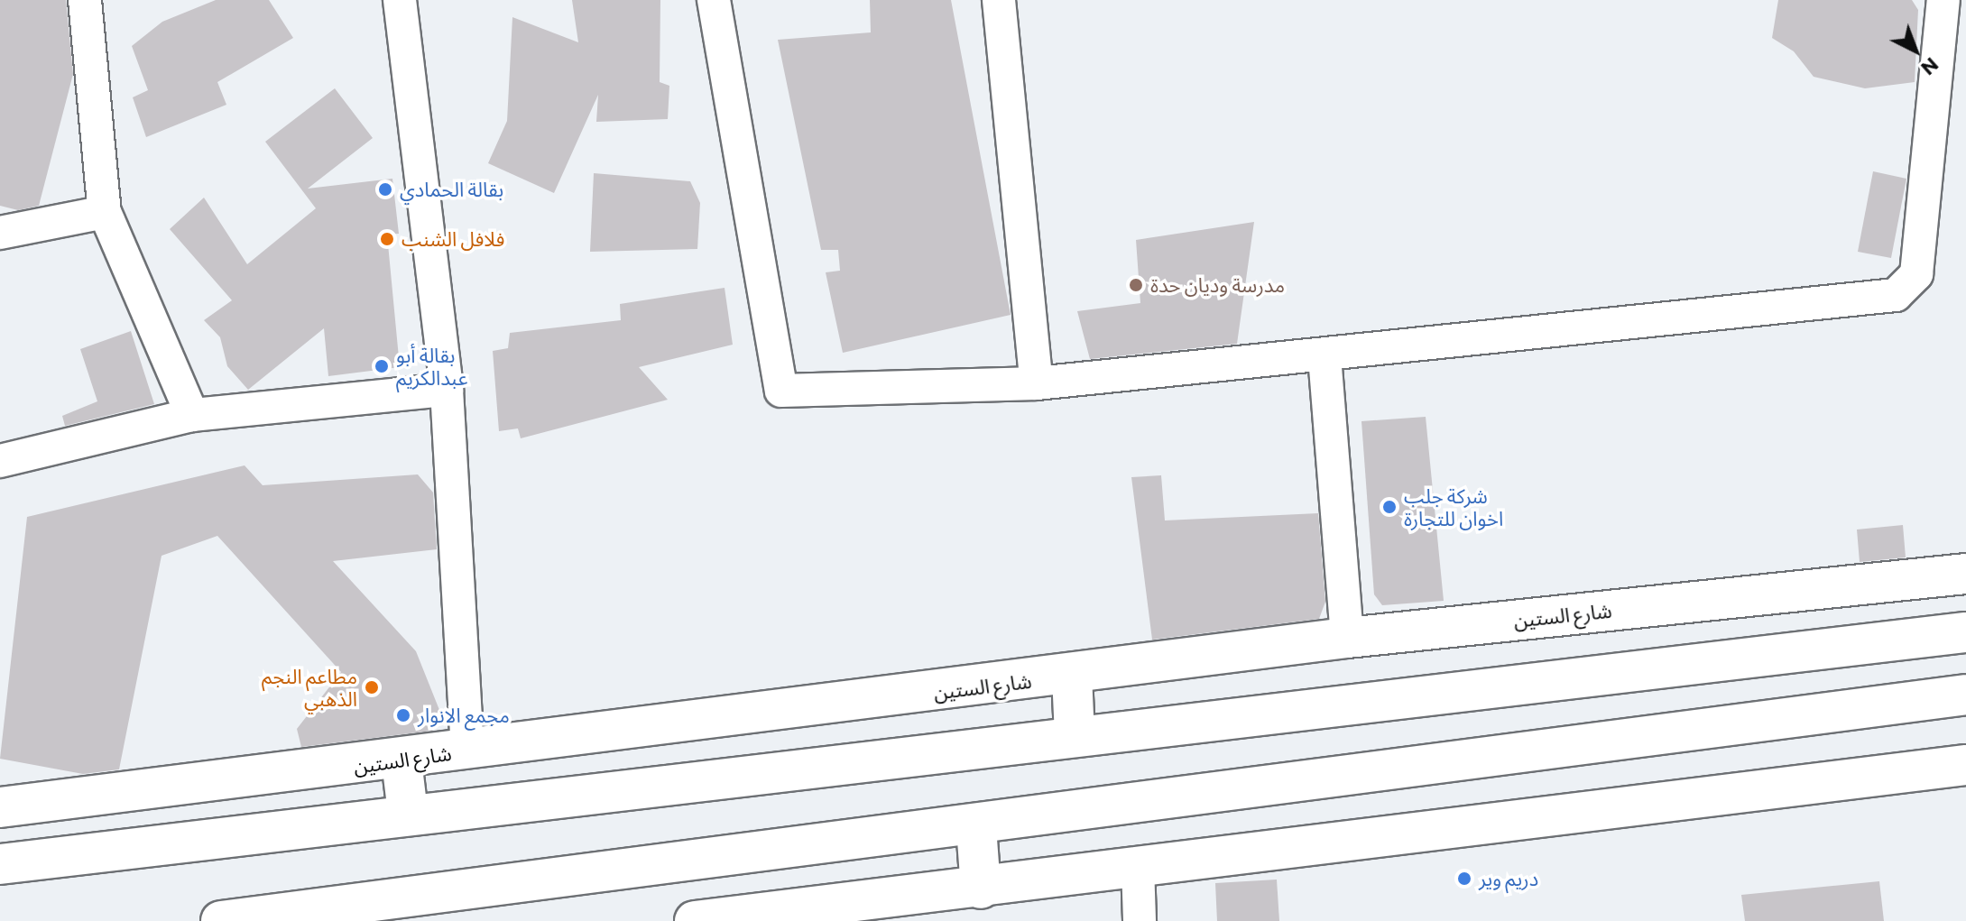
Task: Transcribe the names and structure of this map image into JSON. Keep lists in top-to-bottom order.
{
  "streets": {
    "main road": ["شارع الستين"]
  },
  "places": [
    "بقالة الحمادي",
    "فلافل الشنب",
    "مدرسة وديان حدة",
    "بقالة أبو عبدالكريم",
    "شركة جلب اخوان للتجارة",
    "مطاعم النجم الذهبي",
    "مجمع الانوار",
    "دريم وير"
  ],
  "north": "bottom right"
}
